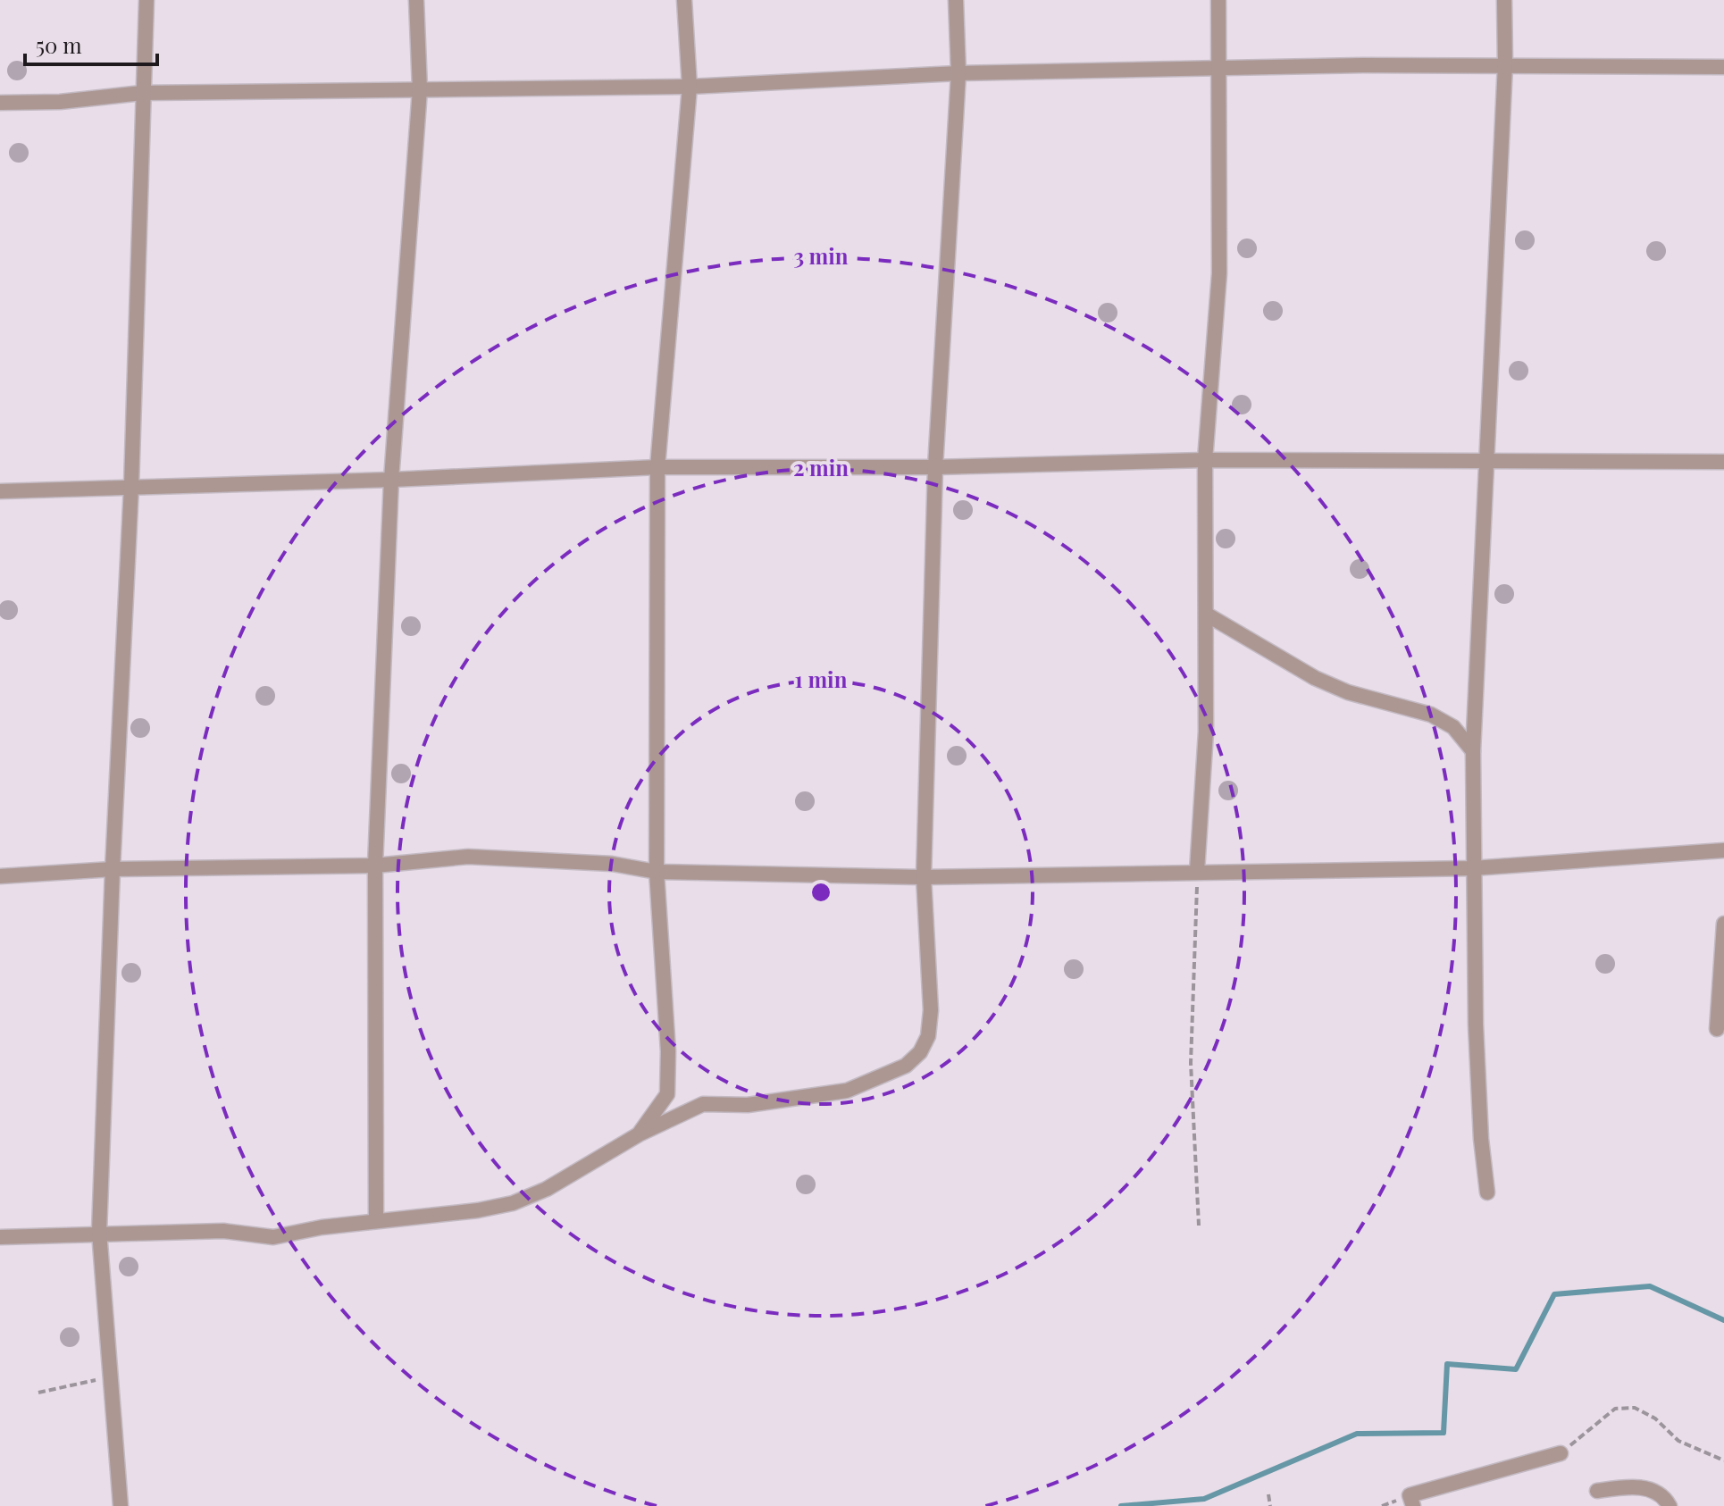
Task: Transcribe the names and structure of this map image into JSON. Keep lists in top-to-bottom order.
{
  "scale_bar": "50 m",
  "rings": ["3 min", "2 min", "1 min"]
}
